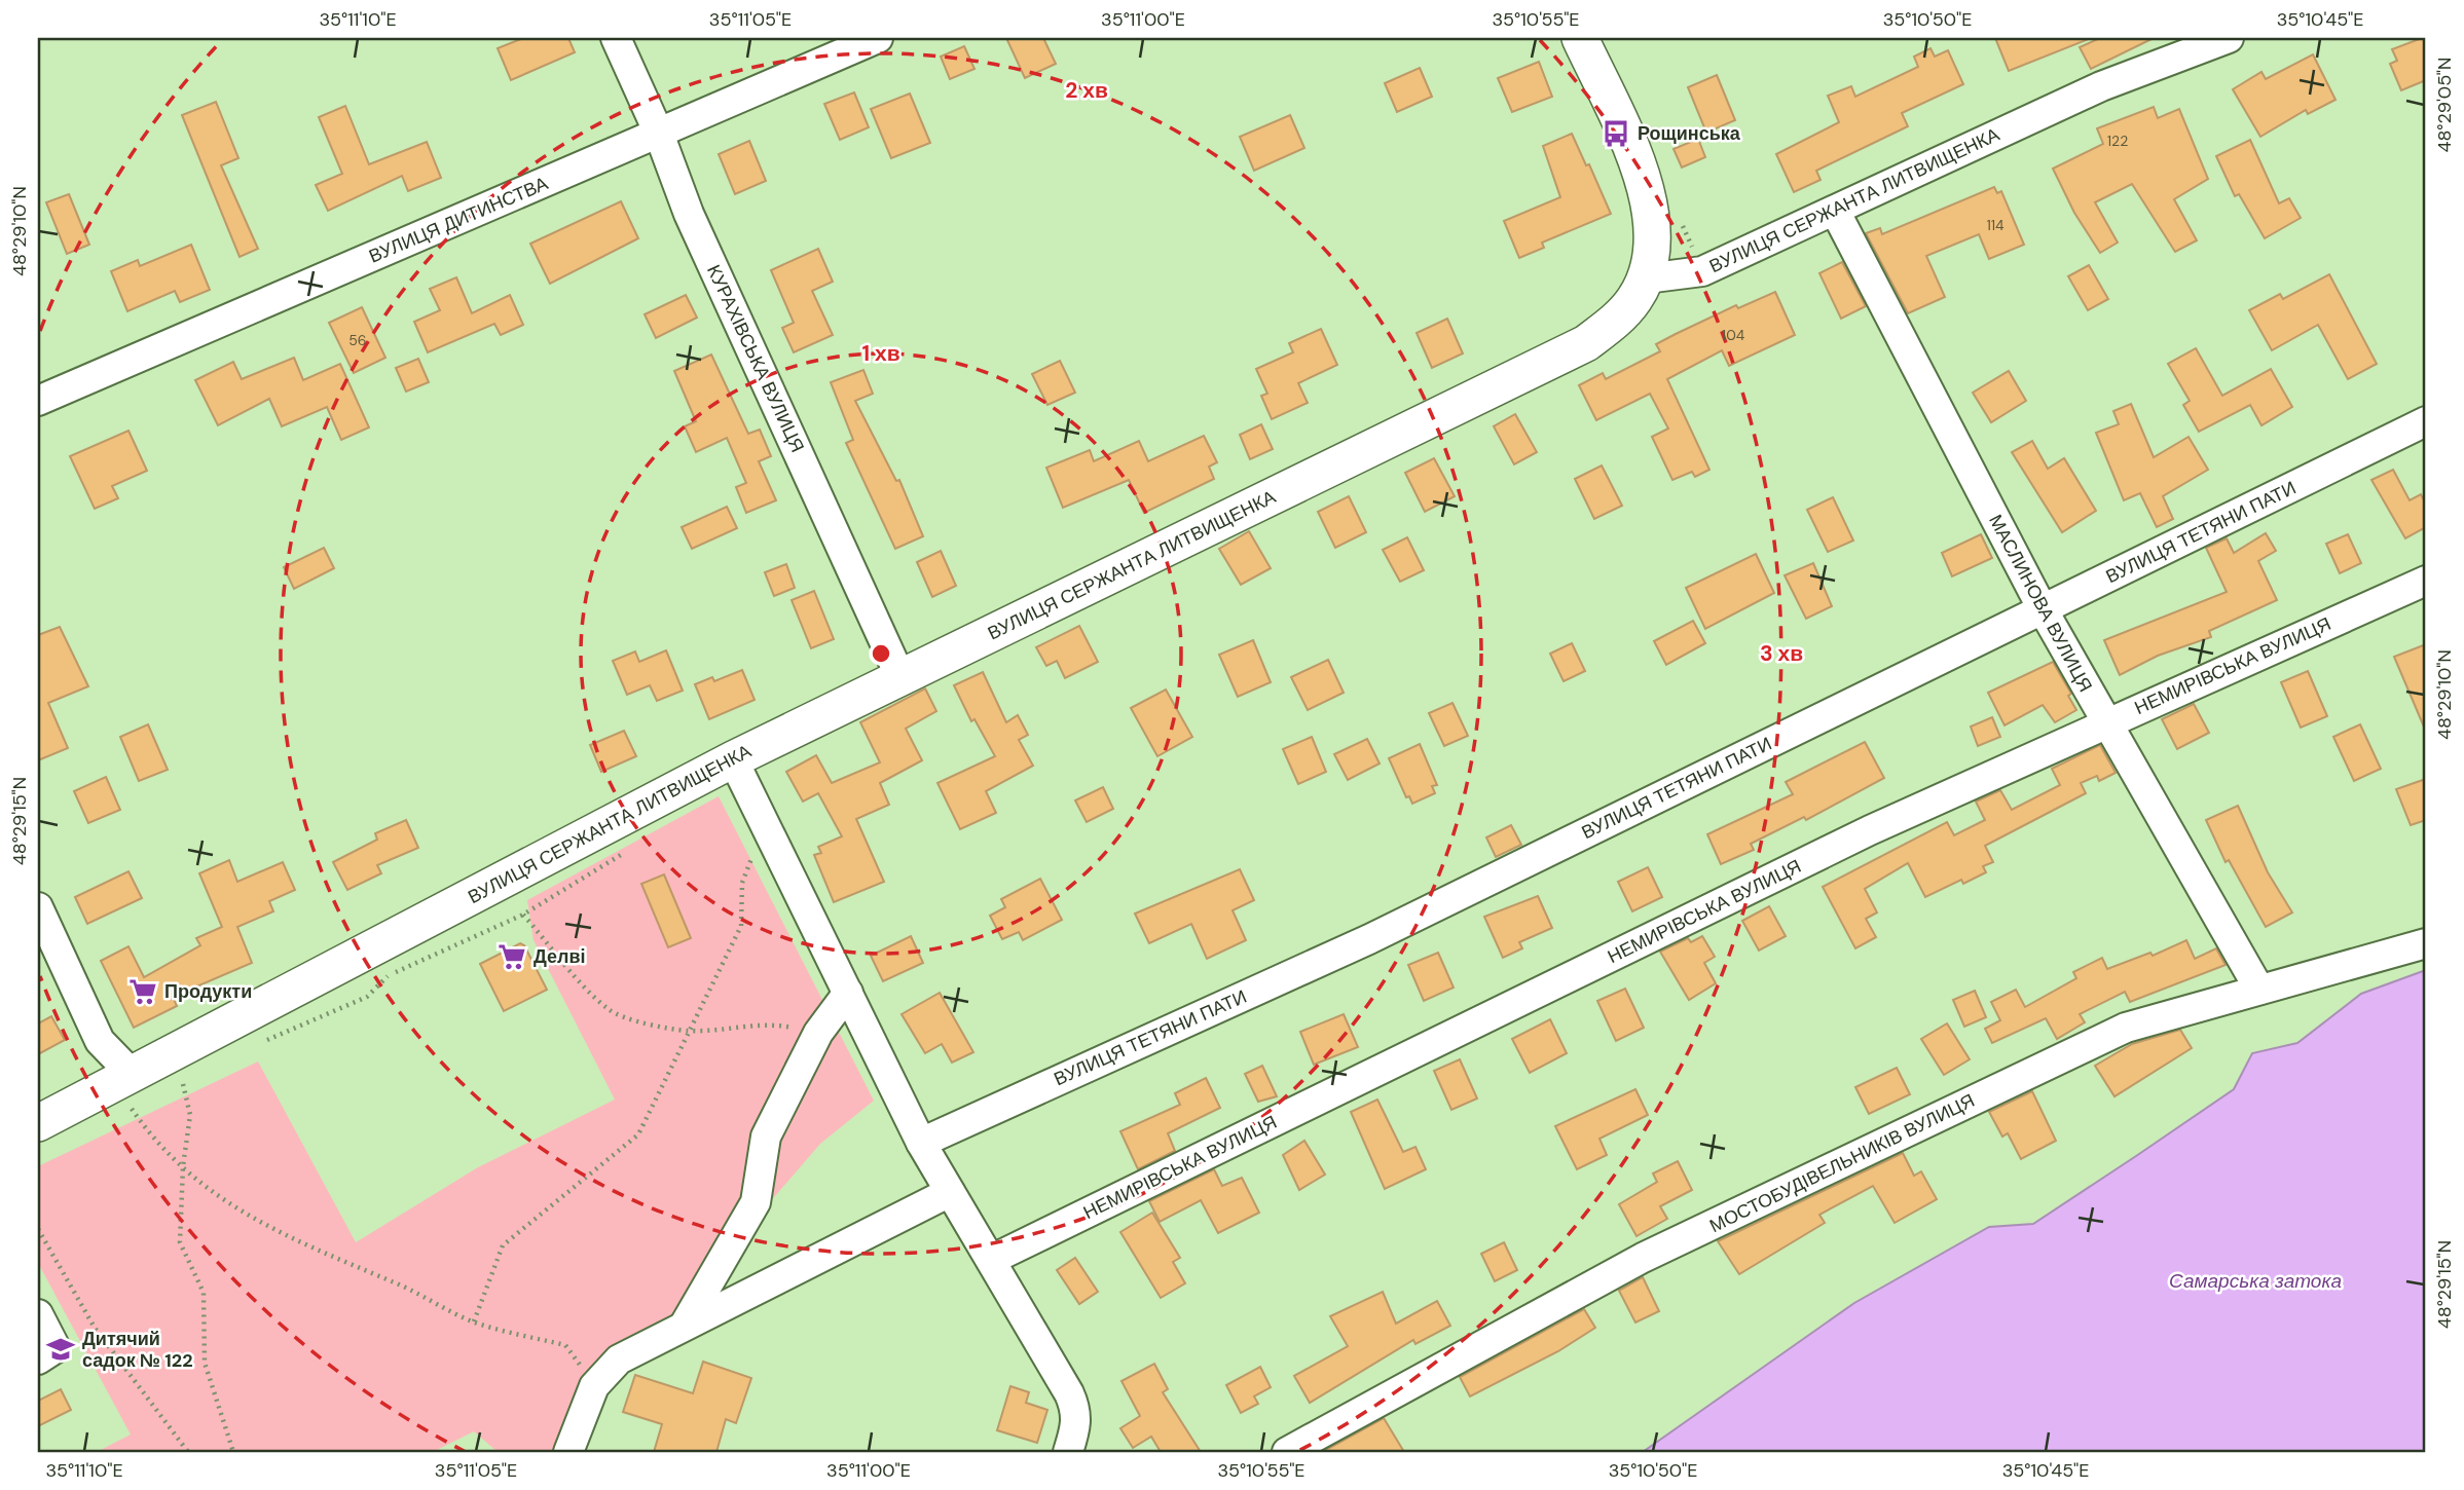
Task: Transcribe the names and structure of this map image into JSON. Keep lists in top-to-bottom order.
{
  "streets": {
    "main road": ["ВУЛИЦЯ СЕРЖАНТА ЛИТВИЩЕНКА"],
    "street": [
      "ВУЛИЦЯ ДИТИНСТВА",
      "КУРАХІВСЬКА ВУЛИЦЯ",
      "ВУЛИЦЯ ТЕТЯНИ ПАТИ",
      "МАСЛИНОВА ВУЛИЦЯ",
      "НЕМИРІВСЬКА ВУЛИЦЯ",
      "МОСТОБУДІВЕЛЬНИКІВ ВУЛИЦЯ"
    ]
  },
  "crossings": [
    ["ВУЛИЦЯ СЕРЖАНТА ЛИТВИЩЕНКА", "КУРАХІВСЬКА ВУЛИЦЯ"],
    ["ВУЛИЦЯ СЕРЖАНТА ЛИТВИЩЕНКА", "МАСЛИНОВА ВУЛИЦЯ"],
    ["ВУЛИЦЯ ДИТИНСТВА", "КУРАХІВСЬКА ВУЛИЦЯ"],
    ["ВУЛИЦЯ ТЕТЯНИ ПАТИ", "МАСЛИНОВА ВУЛИЦЯ"],
    ["МАСЛИНОВА ВУЛИЦЯ", "НЕМИРІВСЬКА ВУЛИЦЯ"],
    ["МАСЛИНОВА ВУЛИЦЯ", "МОСТОБУДІВЕЛЬНИКІВ ВУЛИЦЯ"]
  ],
  "water": ["Самарська затока"],
  "places": {
    "bus stop": ["Рощинська"],
    "supermarket": ["Делві", "Продукти"],
    "school or university": ["Дитячий садок № 122"]
  },
  "house_numbers": [
    "122",
    "114",
    "104",
    "56"
  ],
  "coordinates": [
    "35°11'10\"E",
    "35°11'05\"E",
    "35°11'00\"E",
    "35°10'55\"E",
    "35°10'50\"E",
    "35°10'45\"E",
    "48°29'05\"N",
    "48°29'10\"N",
    "48°29'15\"N"
  ],
  "rings": ["2 хв", "1 хв", "3 хв"]
}
